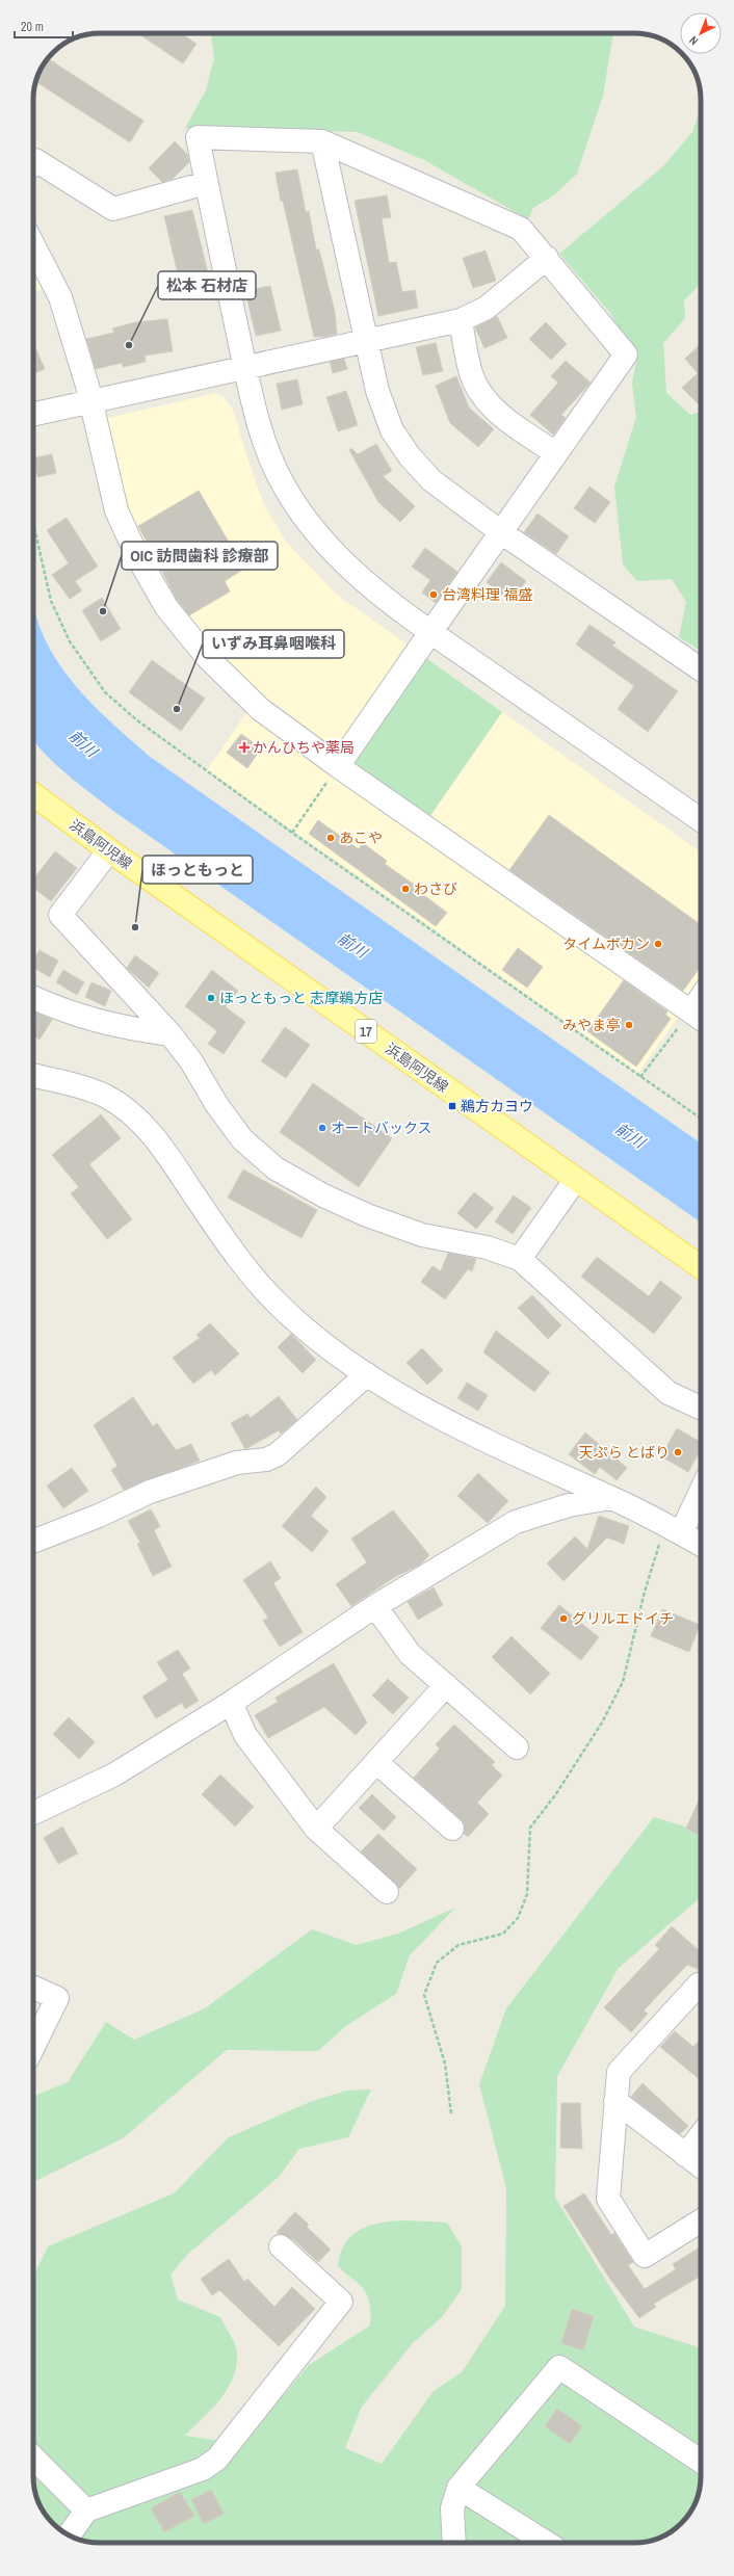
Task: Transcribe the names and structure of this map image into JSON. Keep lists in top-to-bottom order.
{
  "streets": {
    "main road": ["浜島阿児線", "17"]
  },
  "water": ["前川"],
  "places": {
    "other": [
      "松本 石材店",
      "台湾料理 福盛",
      "OIC 訪問歯科 診療部",
      "いずみ耳鼻咽喉科",
      "あこや",
      "わさび",
      "ほっともっと",
      "タイムボカン",
      "ほっともっと 志摩鵜方店",
      "みやま亭",
      "オートバックス",
      "天ぷら とばり",
      "グリルエドイチ"
    ],
    "health": ["かんひちや薬局"],
    "transit": ["鵜方カヨウ"]
  },
  "scale_bar": "20 m",
  "north": "bottom left"
}
